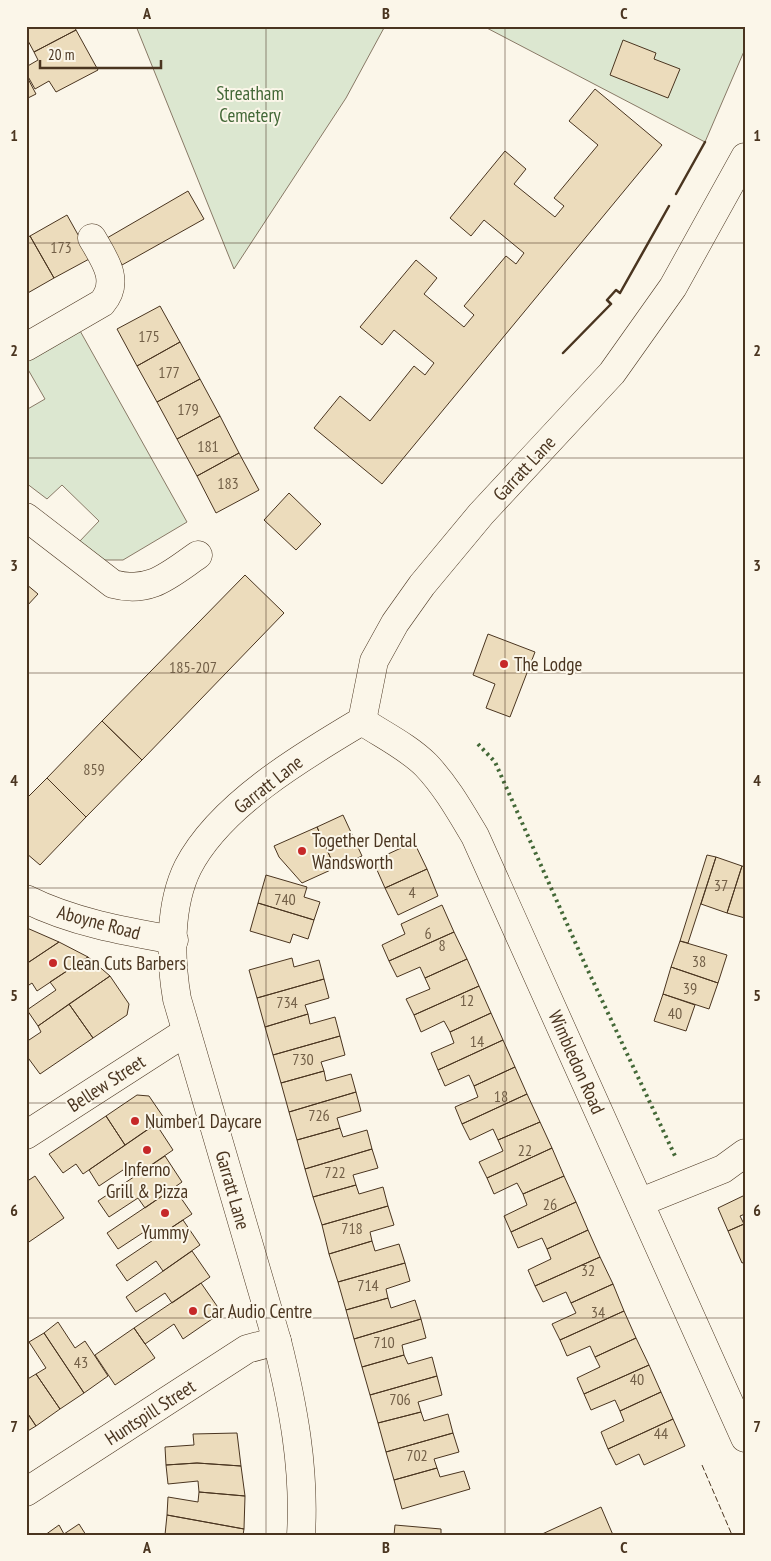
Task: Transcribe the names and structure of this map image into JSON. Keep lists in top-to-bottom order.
{
  "streets": {
    "street": [
      "Garratt Lane",
      "Aboyne Road",
      "Wimbledon Road",
      "Bellew Street",
      "Huntspill Street"
    ]
  },
  "crossings": [
    ["Garratt Lane", "Aboyne Road"],
    ["Garratt Lane", "Wimbledon Road"],
    ["Garratt Lane", "Bellew Street"],
    ["Garratt Lane", "Huntspill Street"]
  ],
  "parks": ["Streatham Cemetery"],
  "places": [
    "The Lodge",
    "Together Dental Wandsworth",
    "Clean Cuts Barbers",
    "Number1 Daycare",
    "Inferno Grill & Pizza",
    "Yummy",
    "Car Audio Centre"
  ],
  "house_numbers": [
    "173",
    "175",
    "177",
    "179",
    "181",
    "183",
    "185-207",
    "859",
    "37",
    "4",
    "740",
    "6",
    "8",
    "38",
    "39",
    "12",
    "734",
    "40",
    "14",
    "730",
    "18",
    "726",
    "22",
    "722",
    "26",
    "718",
    "32",
    "714",
    "34",
    "710",
    "43",
    "40",
    "706",
    "44",
    "702"
  ],
  "scale_bar": "20 m",
  "grid": {
    "columns": ["A", "B", "C"],
    "rows": [
      "1",
      "2",
      "3",
      "4",
      "5",
      "6",
      "7"
    ]
  }
}
